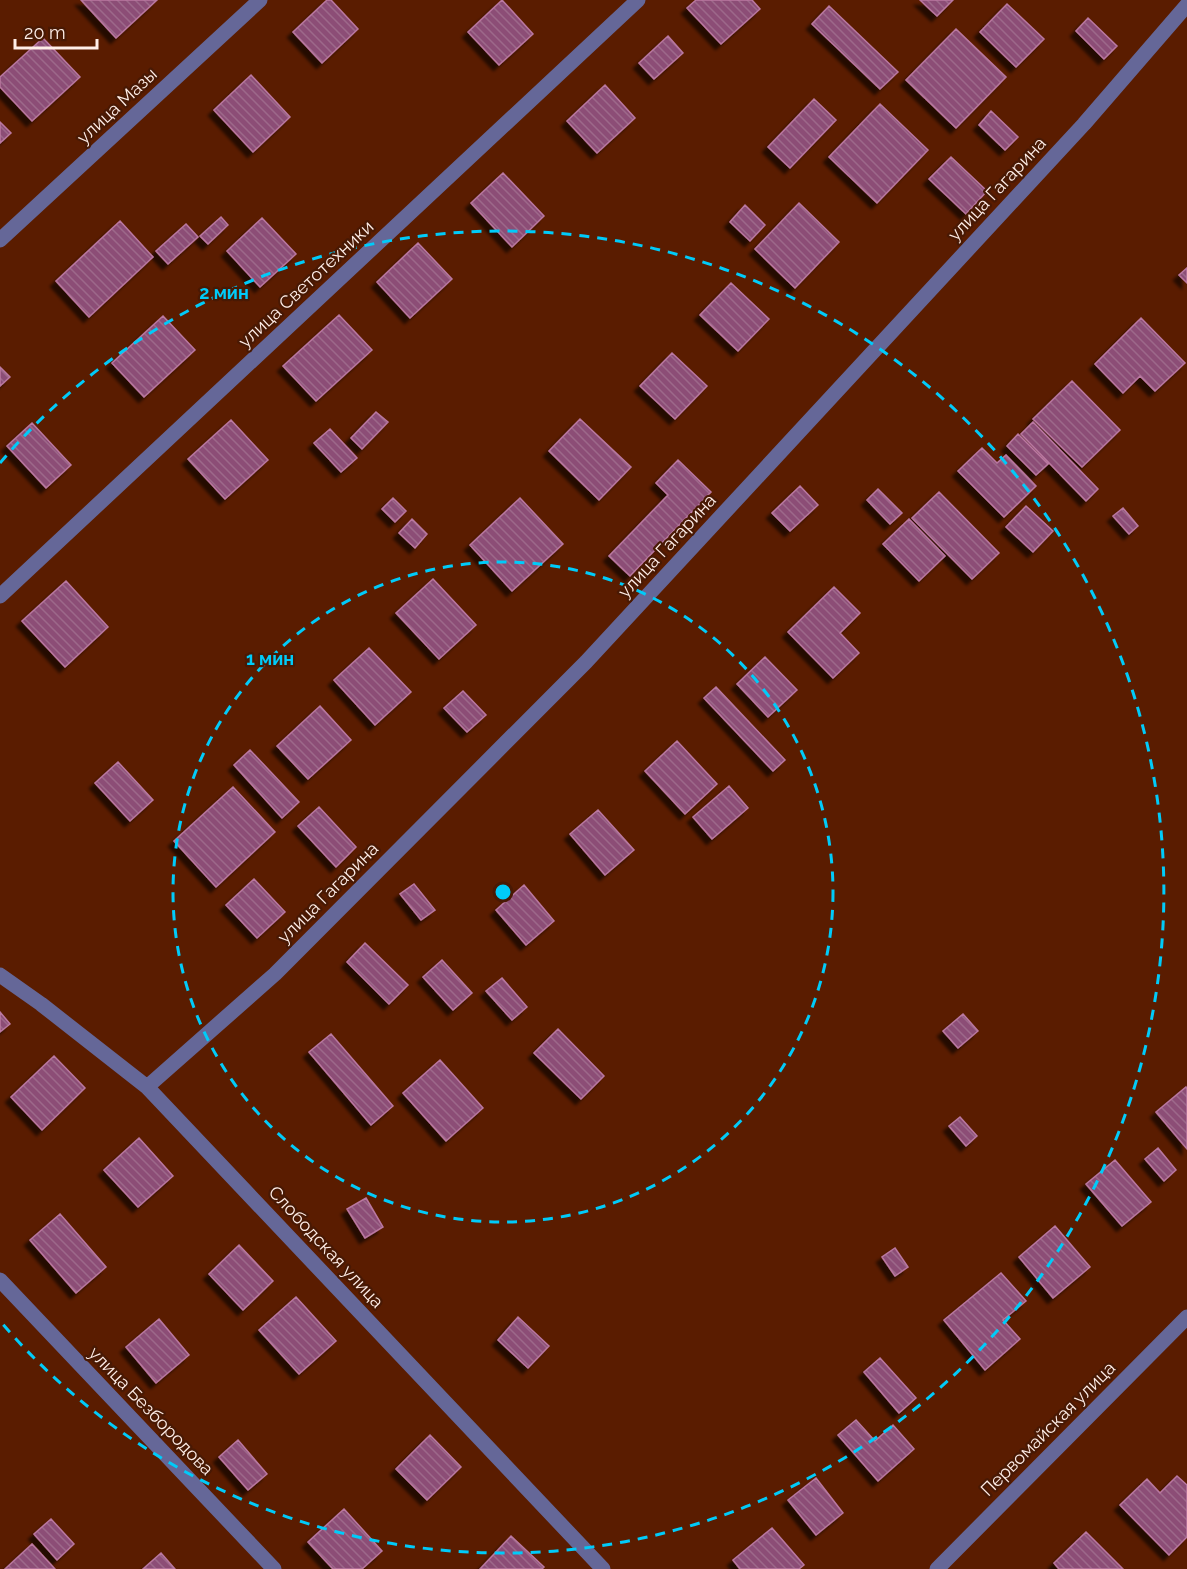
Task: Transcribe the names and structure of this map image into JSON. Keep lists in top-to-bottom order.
{
  "streets": {
    "street": [
      "улица Мазы",
      "улица Гагарина",
      "улица Светотехники",
      "Слободская улица",
      "улица Безбородова",
      "Первомайская улица"
    ]
  },
  "crossings": [
    ["улица Гагарина", "Слободская улица"]
  ],
  "scale_bar": "20 m",
  "rings": ["2 мин", "1 мин"]
}
